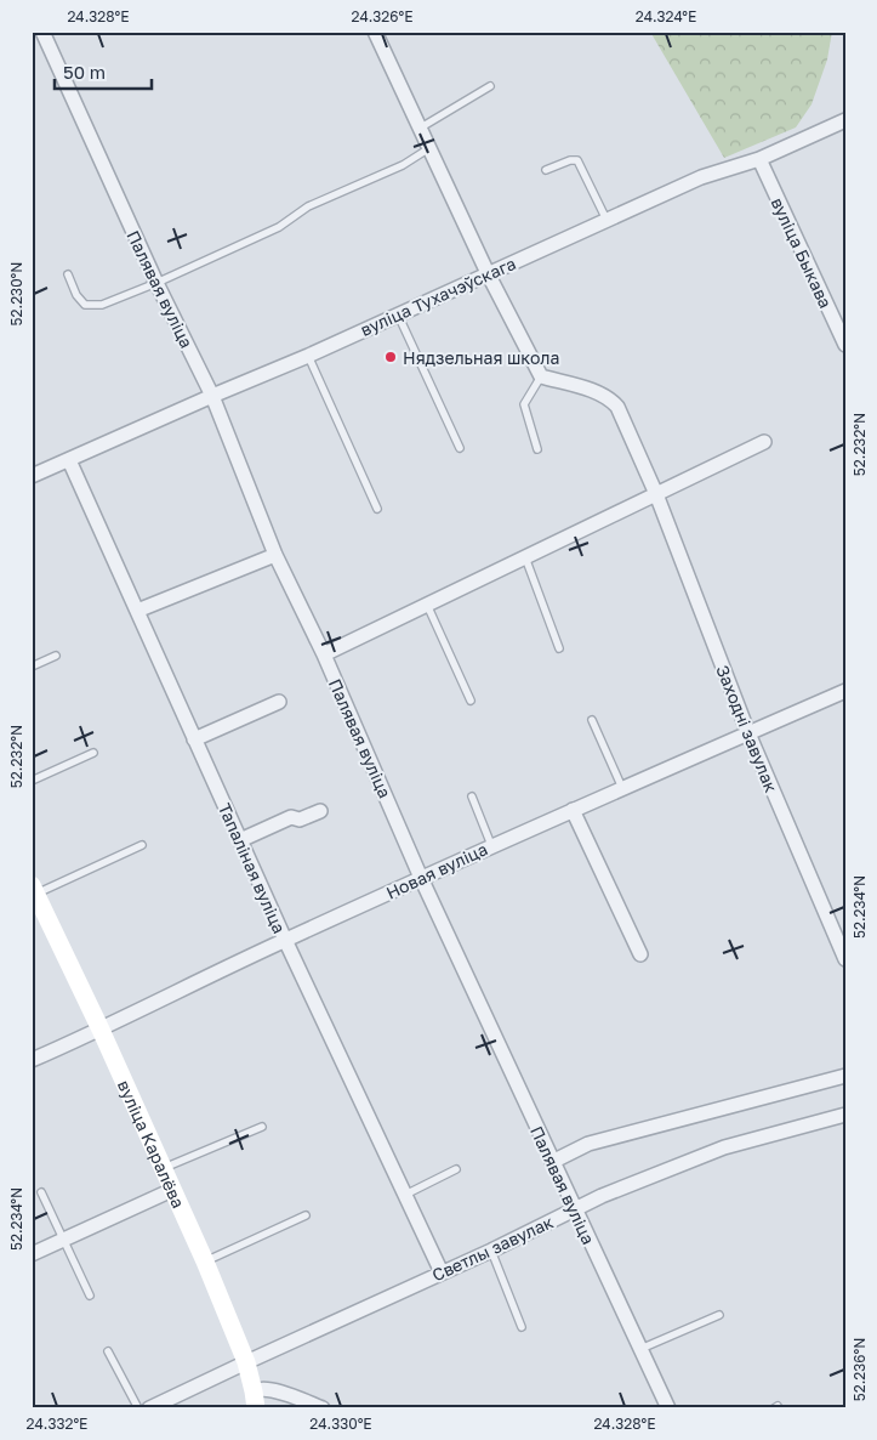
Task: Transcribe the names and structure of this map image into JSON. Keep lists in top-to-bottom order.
{
  "streets": {
    "main road": ["вуліца Каралёва"],
    "street": [
      "вуліца Быкава",
      "Палявая вуліца",
      "вуліца Тухачэўскага",
      "Заходні завулак",
      "Тапаліная вуліца",
      "Новая вуліца",
      "Светлы завулак"
    ]
  },
  "crossings": [
    ["вуліца Быкава", "вуліца Тухачэўскага"],
    ["Палявая вуліца", "вуліца Тухачэўскага"],
    ["Палявая вуліца", "Новая вуліца"],
    ["Палявая вуліца", "Светлы завулак"],
    ["вуліца Тухачэўскага", "Тапаліная вуліца"],
    ["Заходні завулак", "Новая вуліца"],
    ["Тапаліная вуліца", "Новая вуліца"],
    ["Тапаліная вуліца", "Светлы завулак"],
    ["Новая вуліца", "вуліца Каралёва"],
    ["вуліца Каралёва", "Светлы завулак"]
  ],
  "places": ["Нядзельная школа"],
  "scale_bar": "50 m",
  "coordinates": [
    "24.328°E",
    "24.326°E",
    "24.324°E",
    "52.230°N",
    "52.232°N",
    "52.234°N",
    "52.236°N",
    "24.332°E",
    "24.330°E"
  ]
}
